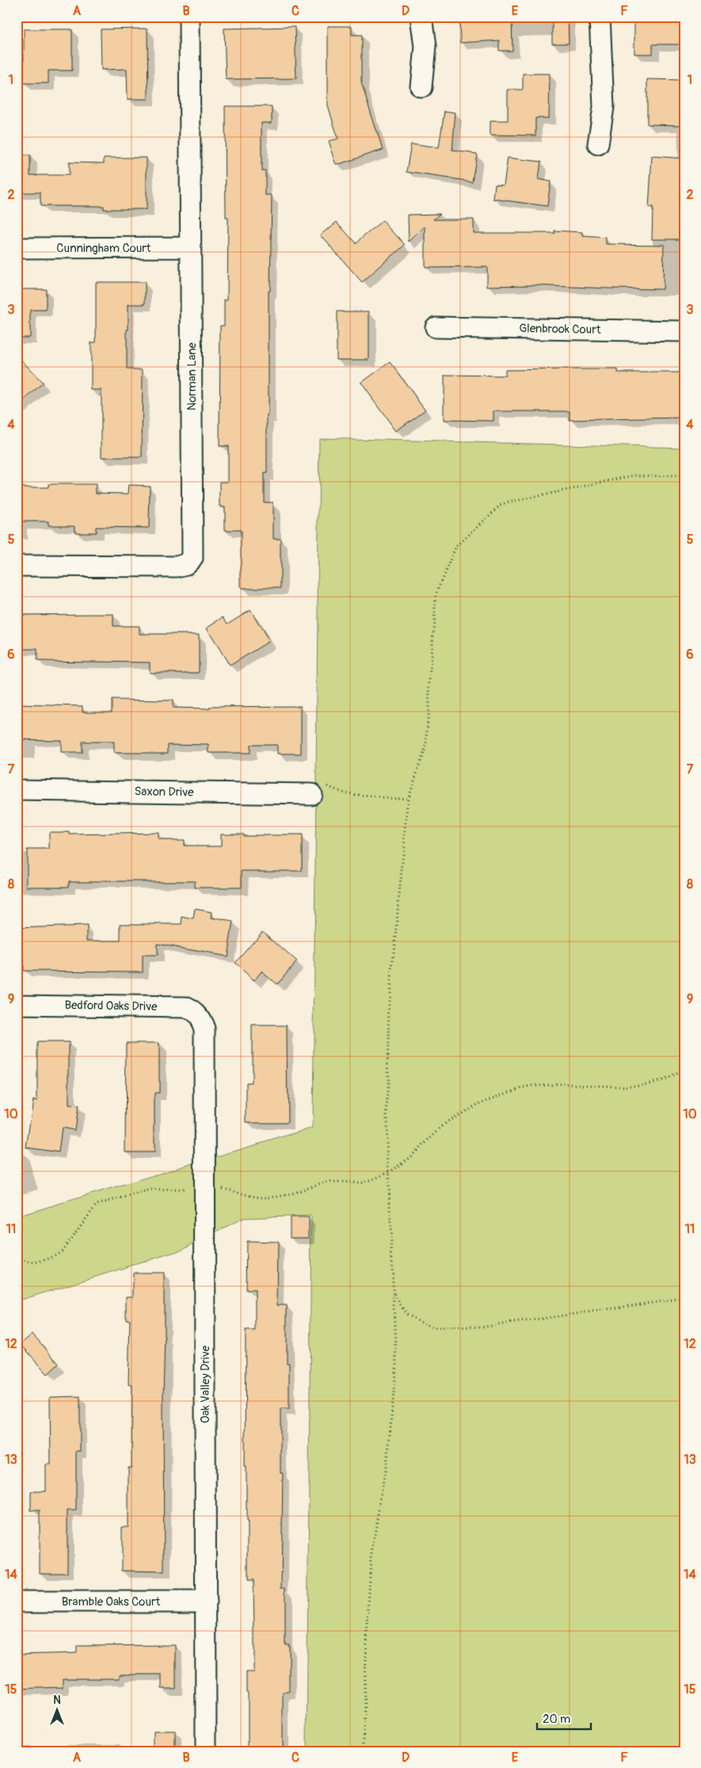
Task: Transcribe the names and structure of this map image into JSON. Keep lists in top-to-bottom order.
{
  "streets": {
    "street": [
      "Cunningham Court",
      "Glenbrook Court",
      "Norman Lane",
      "Saxon Drive",
      "Bedford Oaks Drive",
      "Oak Valley Drive",
      "Bramble Oaks Court"
    ]
  },
  "crossings": [
    ["Cunningham Court", "Norman Lane"],
    ["Bedford Oaks Drive", "Oak Valley Drive"],
    ["Oak Valley Drive", "Bramble Oaks Court"]
  ],
  "scale_bar": "20 m",
  "north": "top",
  "grid": {
    "columns": [
      "A",
      "B",
      "C",
      "D",
      "E",
      "F"
    ],
    "rows": [
      "1",
      "2",
      "3",
      "4",
      "5",
      "6",
      "7",
      "8",
      "9",
      "10",
      "11",
      "12",
      "13",
      "14",
      "15"
    ]
  }
}
